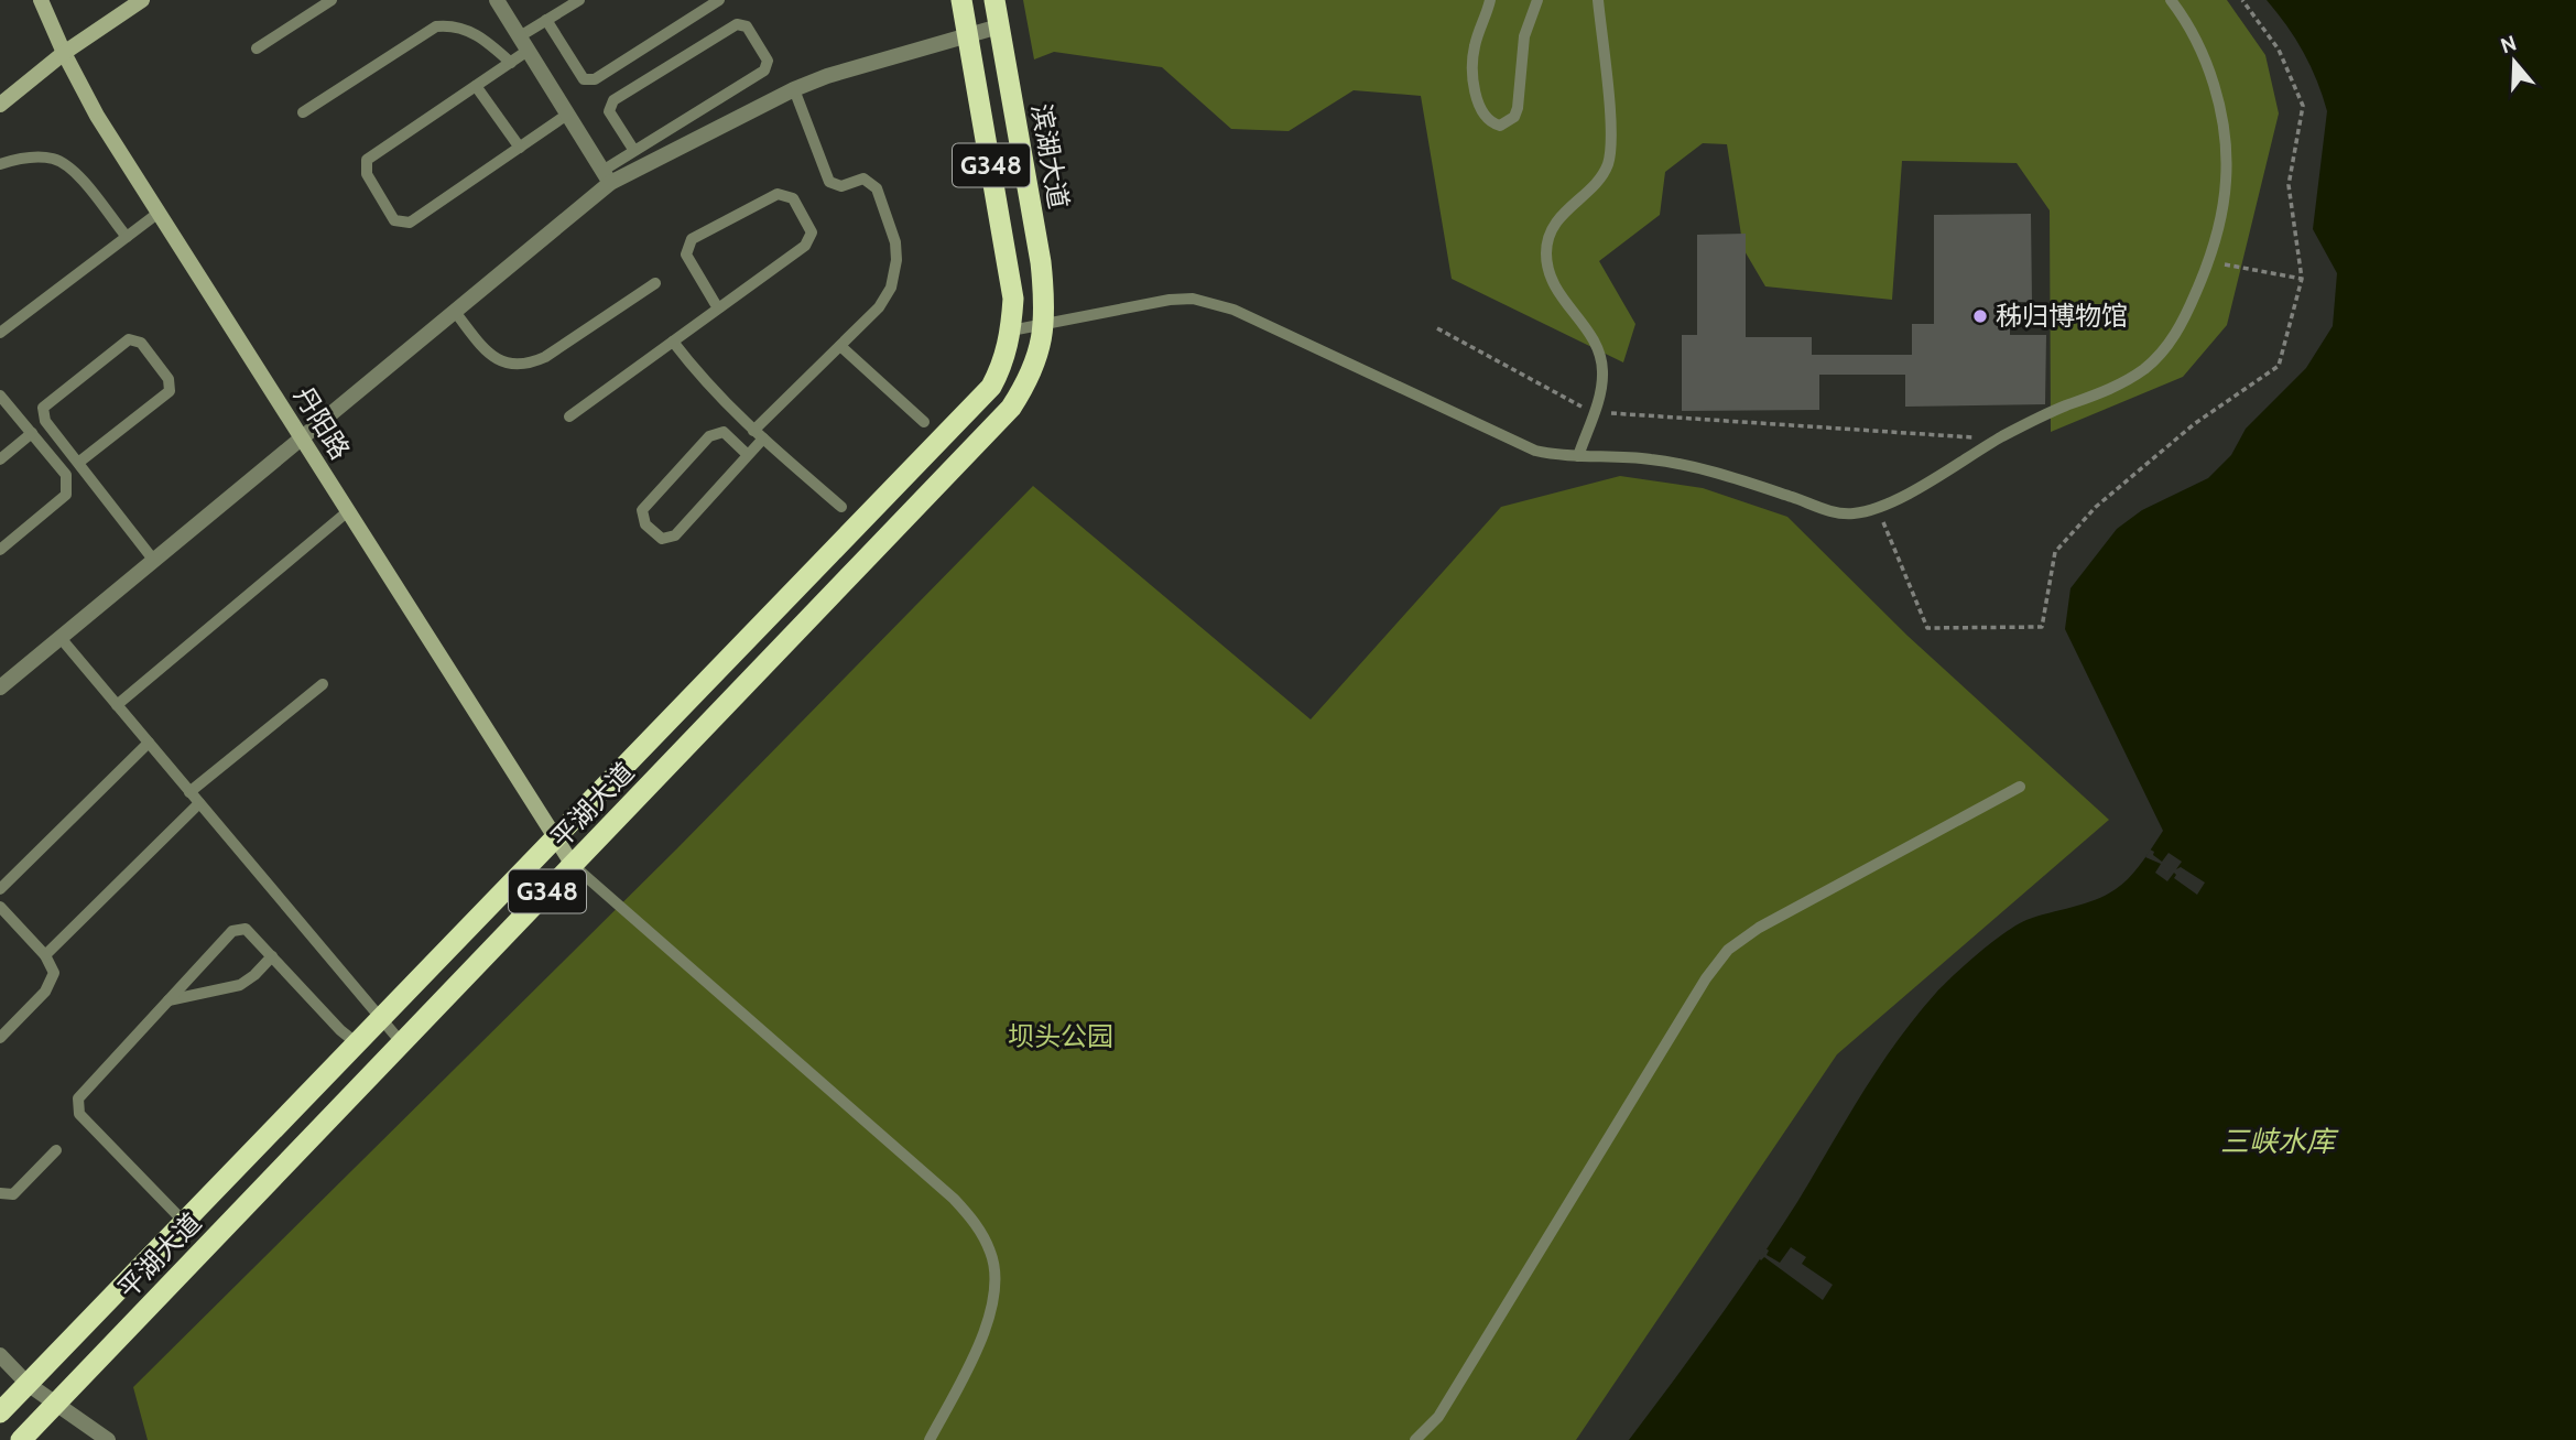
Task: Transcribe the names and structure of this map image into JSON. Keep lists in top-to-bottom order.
{
  "streets": {
    "highway": ["滨湖大道", "G348", "平湖大道"],
    "main road": ["丹阳路"]
  },
  "crossings": [
    ["滨湖大道", "平湖大道"],
    ["G348", "平湖大道"],
    ["丹阳路", "平湖大道"]
  ],
  "water": ["三峡水库"],
  "parks": ["坝头公园"],
  "places": ["秭归博物馆"],
  "north": "top"
}
